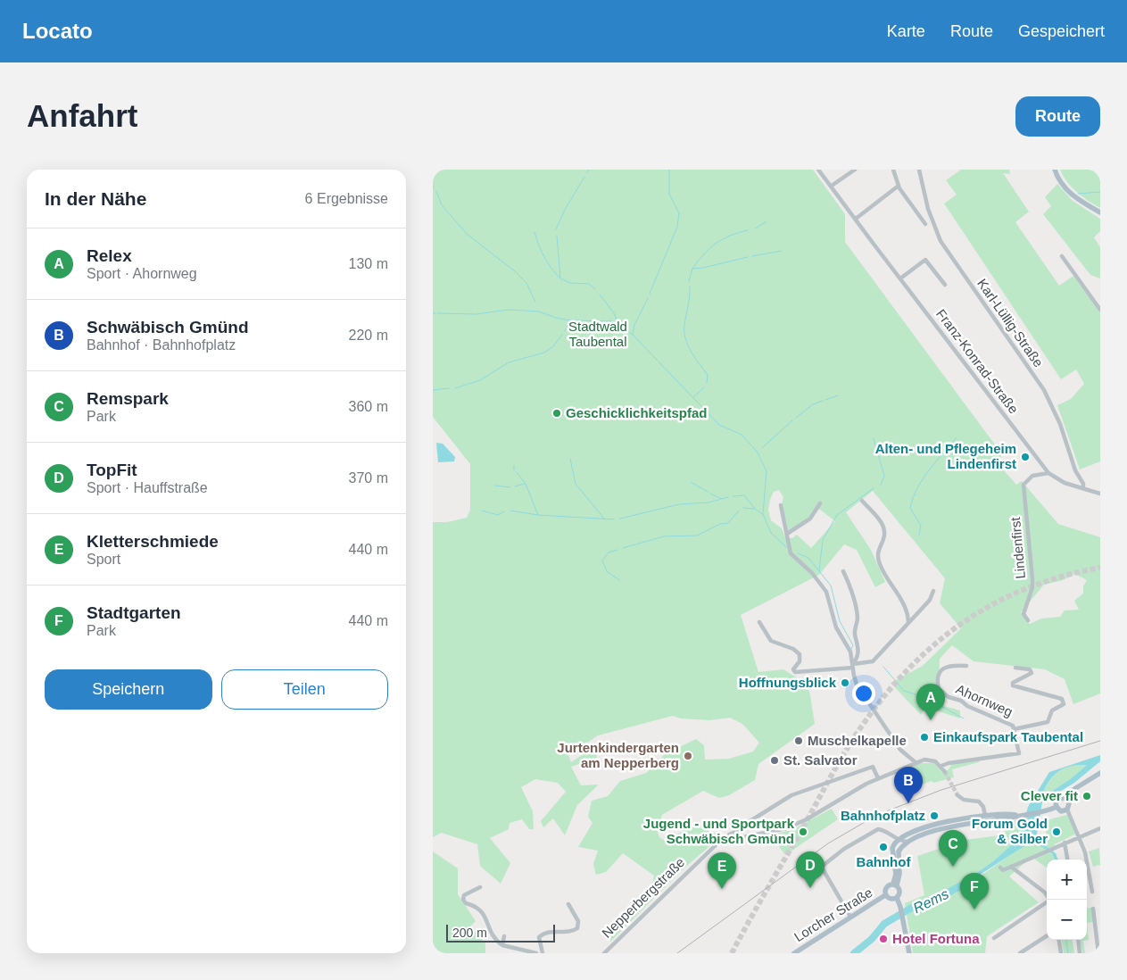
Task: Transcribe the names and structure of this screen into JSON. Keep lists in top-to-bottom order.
{
  "streets": {
    "main road": ["Lorcher Straße"],
    "street": [
      "Karl-Lüllig-Straße",
      "Franz-Konrad-Straße",
      "Lindenfirst",
      "Ahornweg",
      "Nepperbergstraße"
    ]
  },
  "crossings": [
    ["Karl-Lüllig-Straße", "Franz-Konrad-Straße"],
    ["Franz-Konrad-Straße", "Lindenfirst"]
  ],
  "water": ["Rems"],
  "parks": ["Stadtwald Taubental"],
  "places": [
    "Geschicklichkeitspfad",
    "Alten- und Pflegeheim Lindenfirst",
    "Hoffnungsblick",
    "Einkaufspark Taubental",
    "Muschelkapelle",
    "Jurtenkindergarten am Nepperberg",
    "St. Salvator",
    "Clever fit",
    "Bahnhofplatz",
    "Jugend - und Sportpark Schwäbisch Gmünd",
    "Forum Gold & Silber",
    "Bahnhof",
    "Hotel Fortuna"
  ],
  "scale_bar": "200 m",
  "page": {
    "header": "Locato",
    "nav": ["Karte", "Route", "Gespeichert"],
    "buttons": [
      "Route",
      ["Speichern", "Teilen"]
    ],
    "title": "Anfahrt",
    "heading": ["In der Nähe", "6 Ergebnisse"],
    "list": [
      {
        "mark": "A",
        "name": "Relex",
        "note": "Sport · Ahornweg",
        "value": "130 m"
      },
      {
        "mark": "B",
        "name": "Schwäbisch Gmünd",
        "note": "Bahnhof · Bahnhofplatz",
        "value": "220 m"
      },
      {
        "mark": "C",
        "name": "Remspark",
        "note": "Park",
        "value": "360 m"
      },
      {
        "mark": "D",
        "name": "TopFit",
        "note": "Sport · Hauffstraße",
        "value": "370 m"
      },
      {
        "mark": "E",
        "name": "Kletterschmiede",
        "note": "Sport",
        "value": "440 m"
      },
      {
        "mark": "F",
        "name": "Stadtgarten",
        "note": "Park",
        "value": "440 m"
      }
    ],
    "pins": [
      "A",
      "B",
      "C",
      "D",
      "E",
      "F"
    ],
    "map_buttons": ["+", "−"],
    "scale": "200 m"
  }
}
